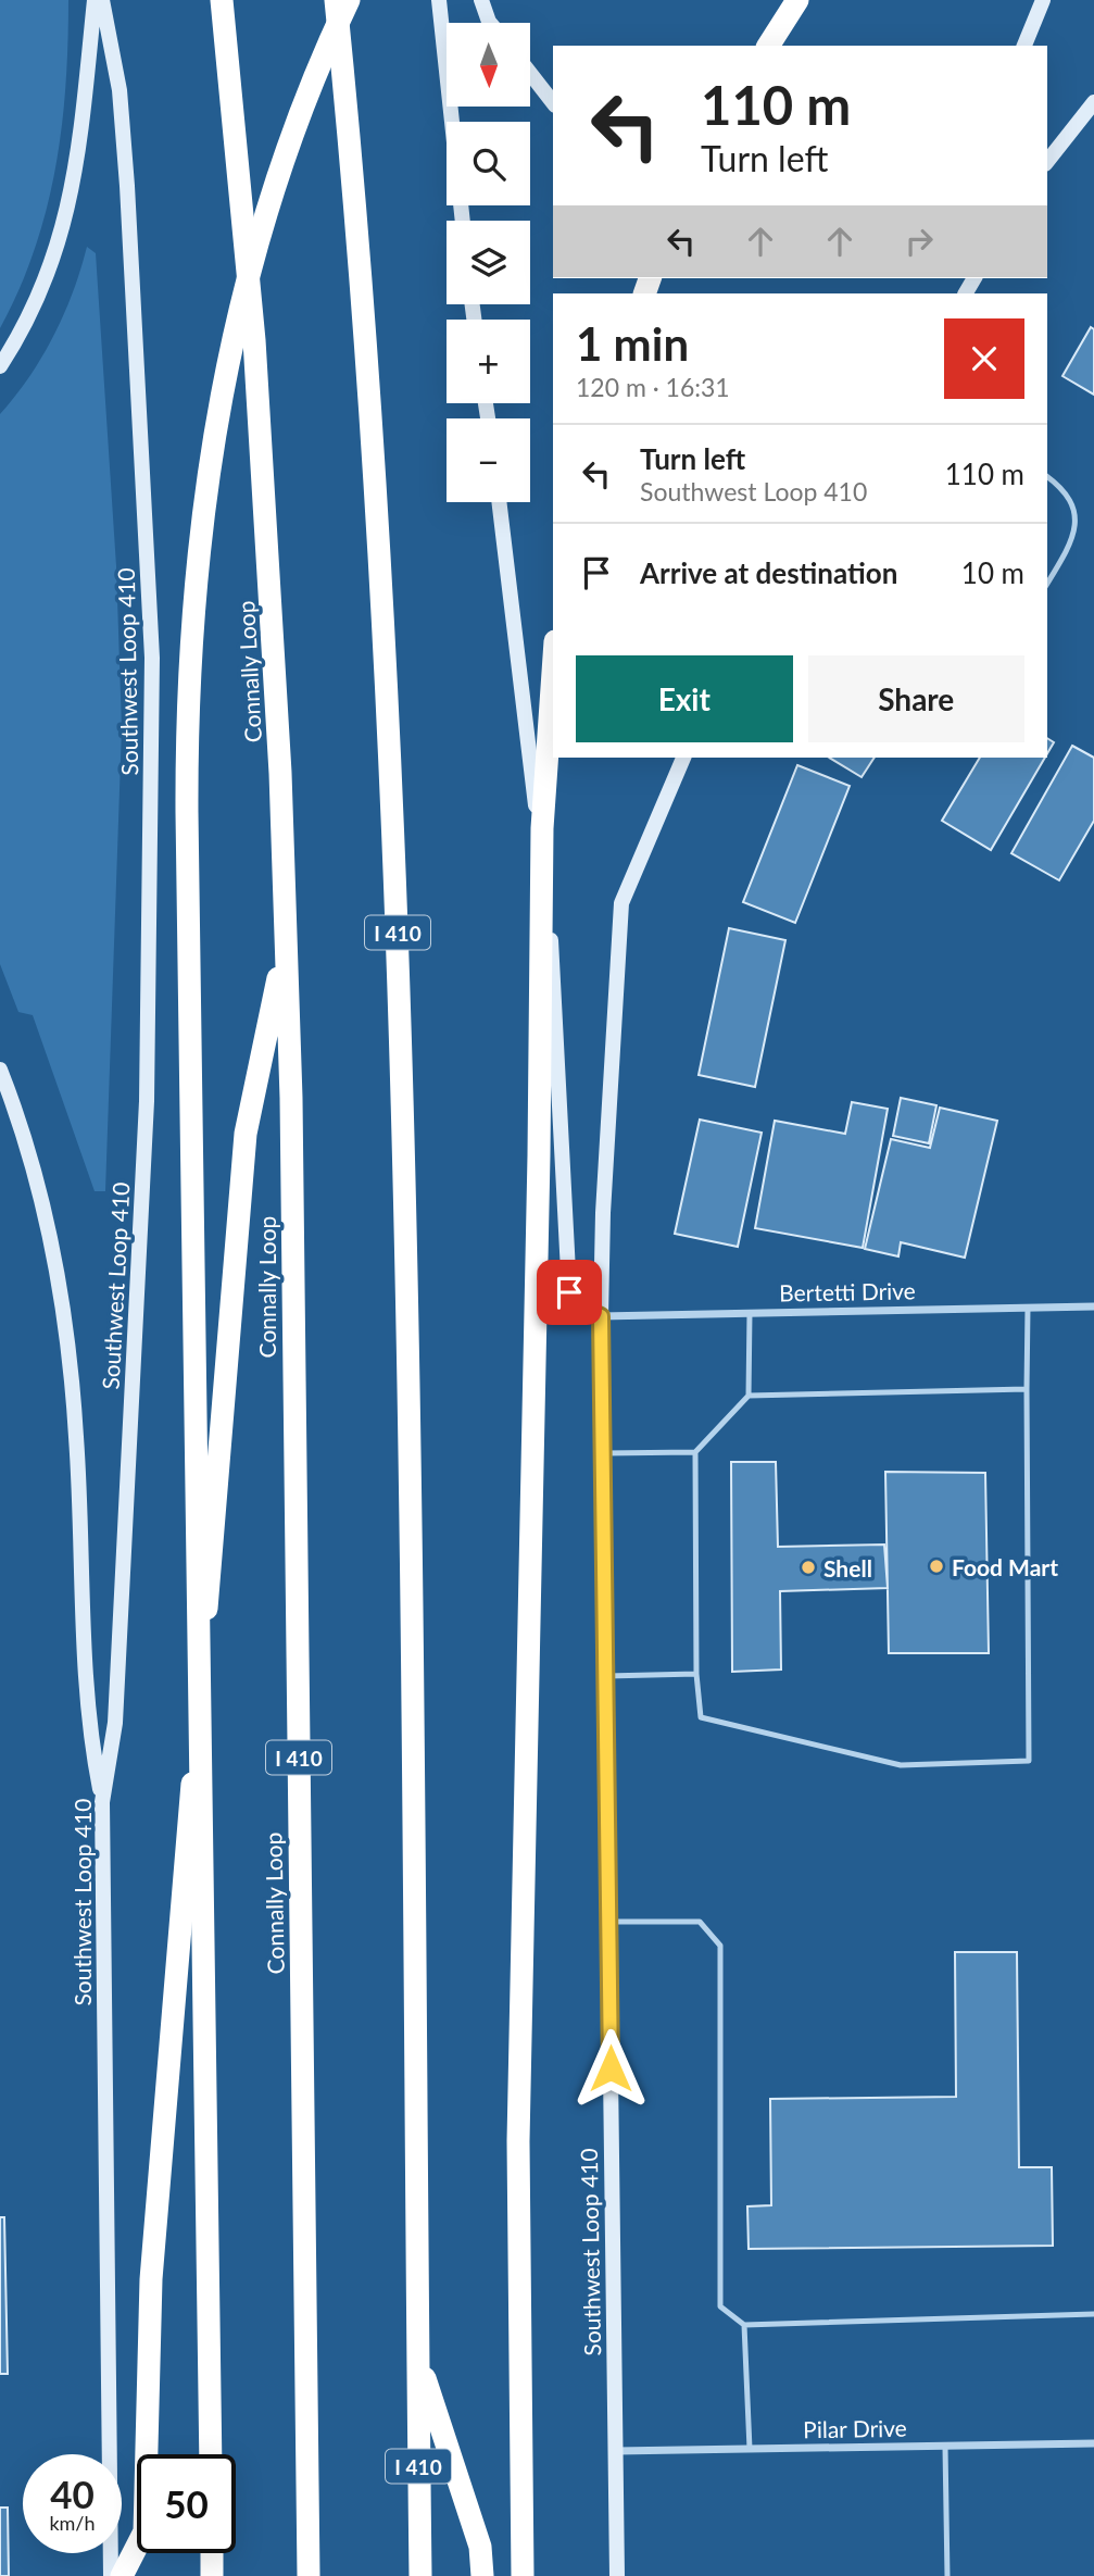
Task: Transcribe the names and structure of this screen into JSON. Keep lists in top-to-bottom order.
{
  "streets": {
    "highway": ["Connally Loop", "I 410"],
    "main road": ["Southwest Loop 410"],
    "street": ["Bertetti Drive", "Pilar Drive"]
  },
  "crossings": [
    ["Southwest Loop 410", "Bertetti Drive"],
    ["Southwest Loop 410", "Pilar Drive"]
  ],
  "places": ["Food Mart", "Shell"],
  "north": "bottom",
  "page": {
    "map_buttons": ["+", "−"],
    "turn": ["110 m", "Turn left"],
    "heading": ["1 min", "120 m · 16:31"],
    "list": [
      {
        "name": "Turn left",
        "note": "Southwest Loop 410",
        "value": "110 m"
      },
      {
        "name": "Arrive at destination",
        "value": "10 m"
      }
    ],
    "buttons": ["Exit", "Share"],
    "speed": "40 km/h",
    "limit": "50"
  }
}
